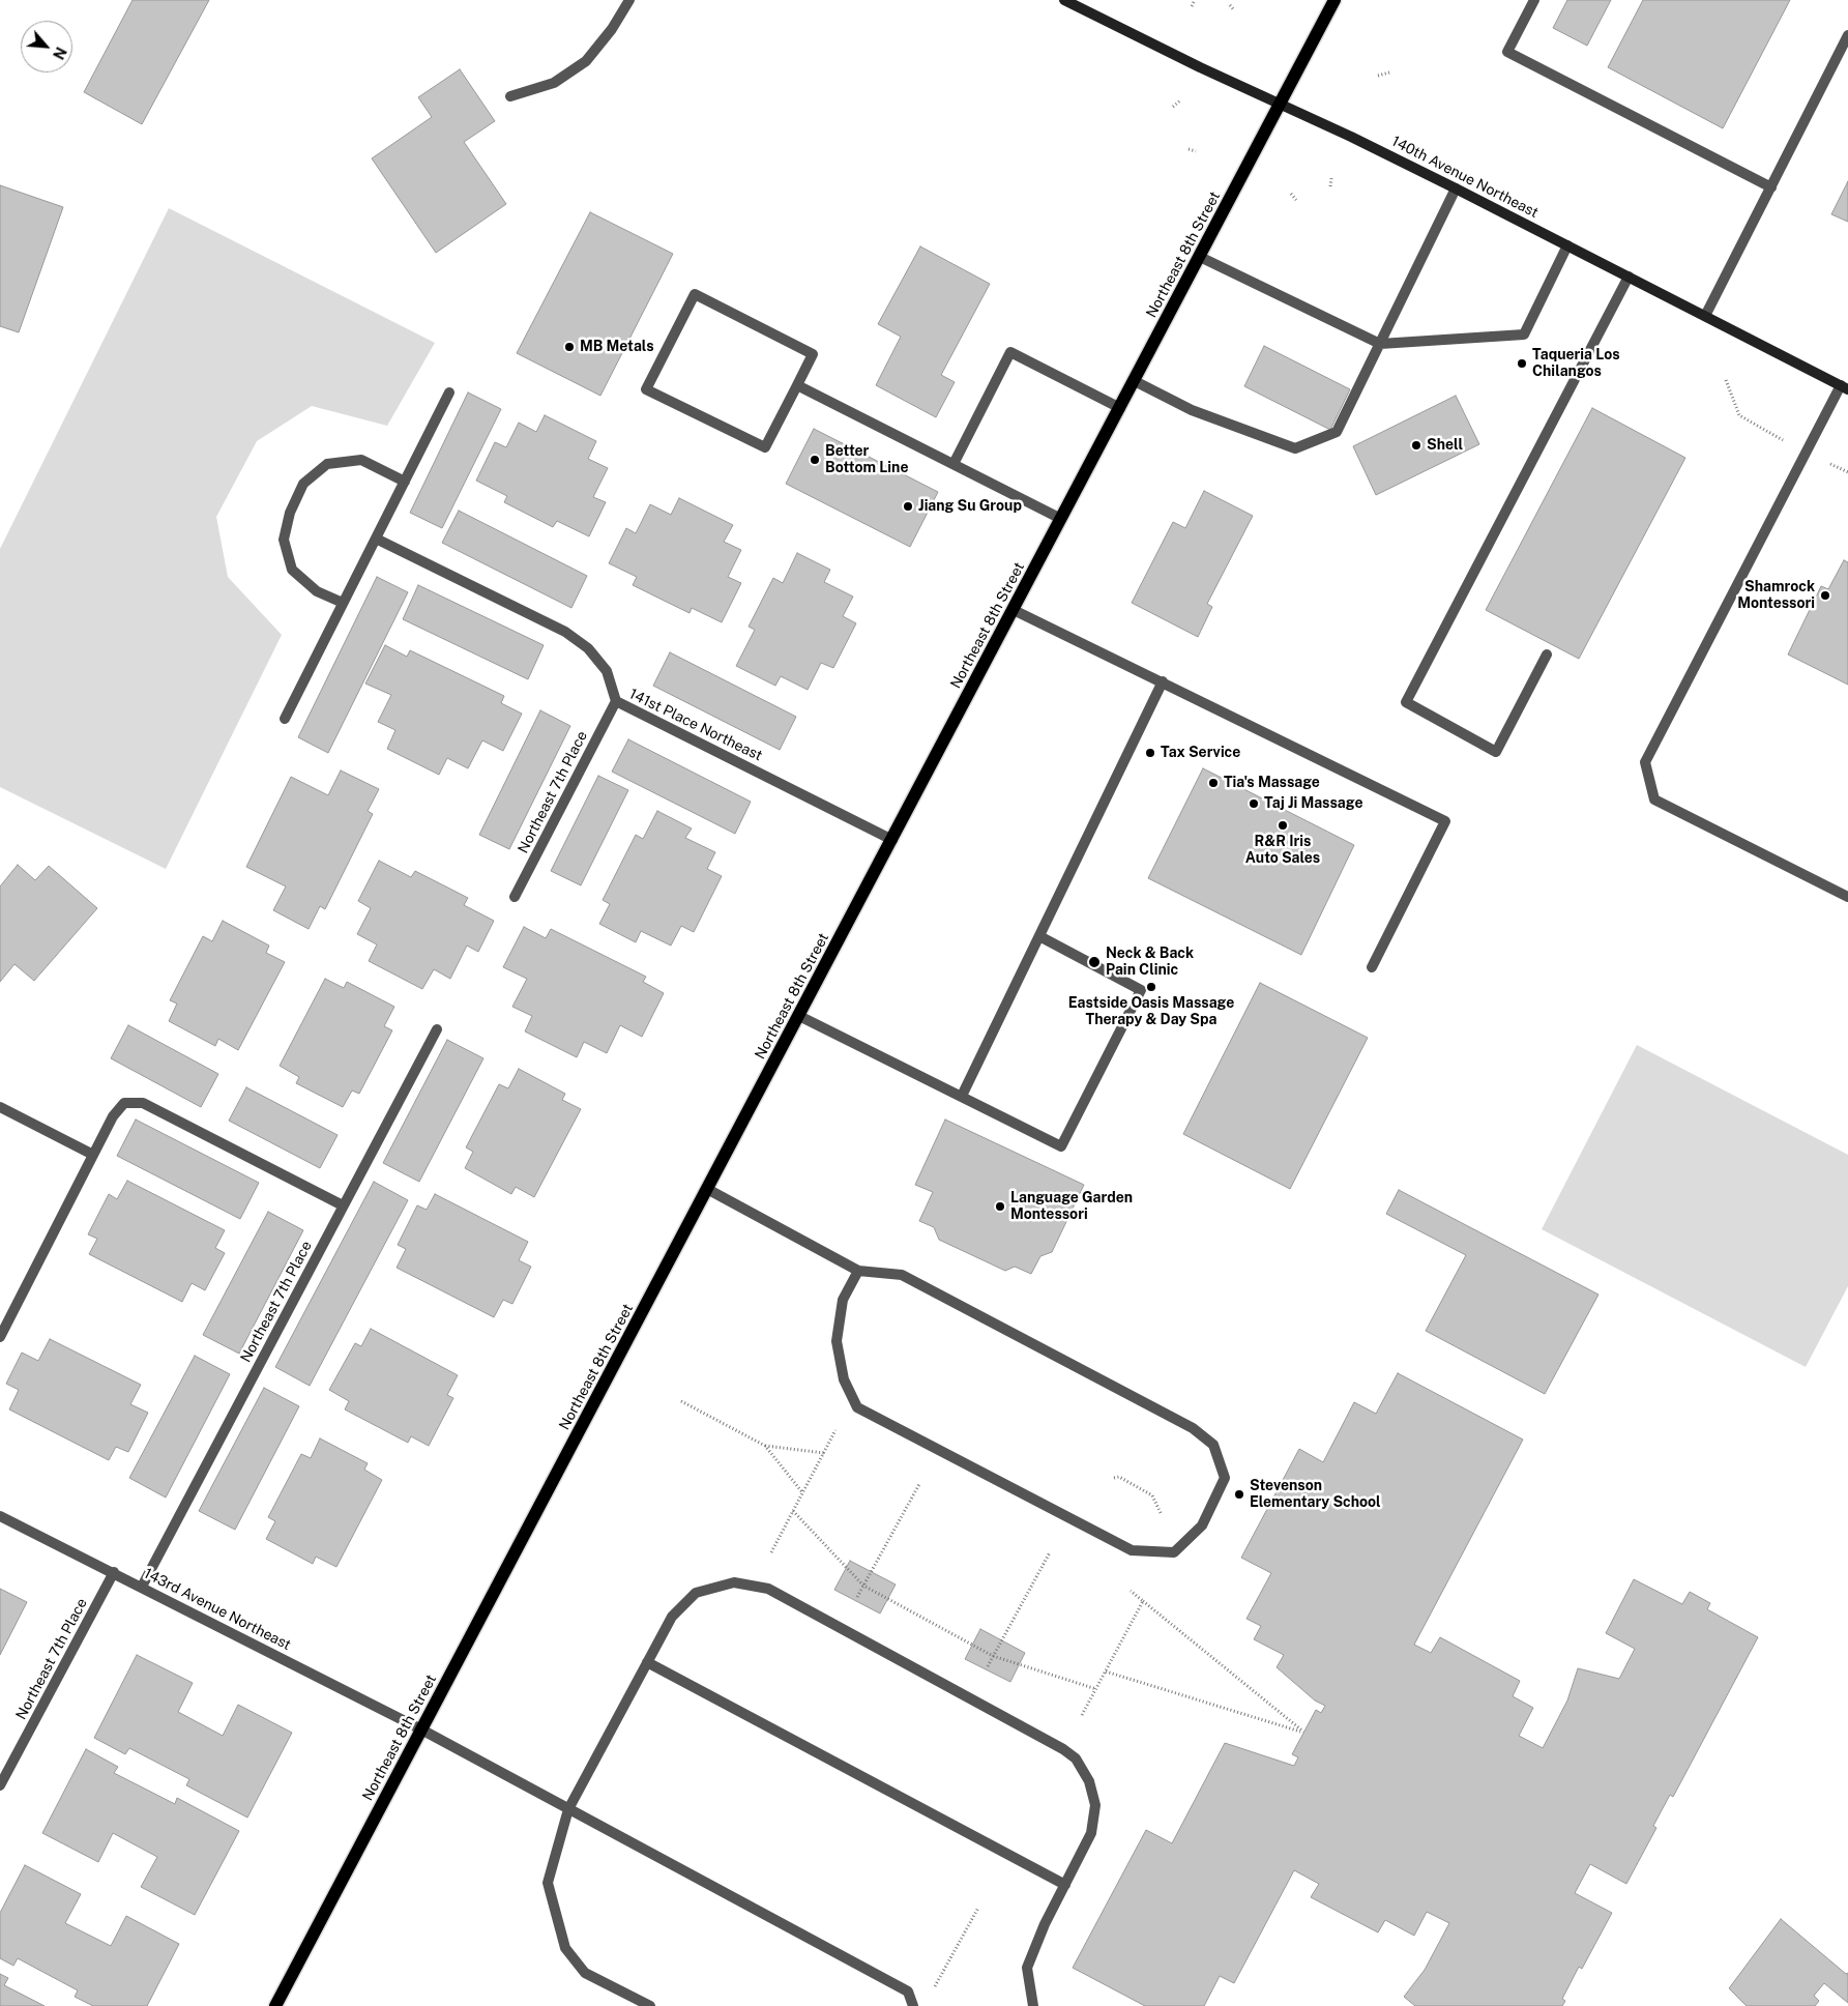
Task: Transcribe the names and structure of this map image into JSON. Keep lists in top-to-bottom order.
{
  "streets": {
    "main road": ["140th Avenue Northeast", "Northeast 8th Street"],
    "street": ["141st Place Northeast", "Northeast 7th Place", "143rd Avenue Northeast"]
  },
  "crossings": [
    ["140th Avenue Northeast", "Northeast 8th Street"],
    ["Northeast 8th Street", "141st Place Northeast"],
    ["Northeast 8th Street", "143rd Avenue Northeast"],
    ["141st Place Northeast", "Northeast 7th Place"],
    ["Northeast 7th Place", "143rd Avenue Northeast"]
  ],
  "places": [
    "MB Metals",
    "Taqueria Los Chilangos",
    "Shell",
    "Better Bottom Line",
    "Jiang Su Group",
    "Shamrock Montessori",
    "Tax Service",
    "Tia's Massage",
    "Taj Ji Massage",
    "R&R Iris Auto Sales",
    "Neck & Back Pain Clinic",
    "Eastside Oasis Massage Therapy & Day Spa",
    "Language Garden Montessori",
    "Stevenson Elementary School"
  ],
  "north": "bottom right"
}
